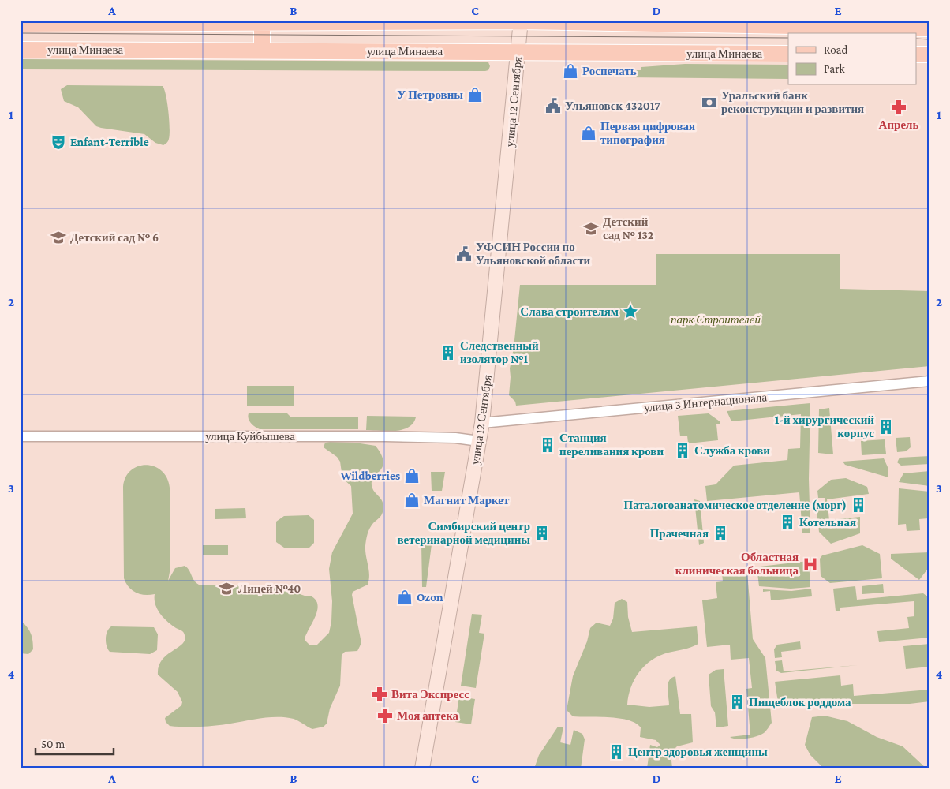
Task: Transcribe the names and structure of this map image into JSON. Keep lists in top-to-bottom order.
{
  "streets": {
    "main road": ["улица Минаева", "улица 12 Сентября"],
    "street": ["улица 3 Интернационала", "улица Куйбышева"]
  },
  "crossings": [
    ["улица Минаева", "улица 12 Сентября"],
    ["улица 12 Сентября", "улица 3 Интернационала"],
    ["улица 12 Сентября", "улица Куйбышева"]
  ],
  "parks": ["парк Строителей"],
  "places": {
    "shop": [
      "Роспечать",
      "У Петровны",
      "Первая цифровая типография",
      "Wildberries",
      "Магнит Маркет",
      "Ozon"
    ],
    "bank": ["Уральский банк реконструкции и развития"],
    "public building": ["Ульяновск 432017", "УФСИН России по Ульяновской области"],
    "pharmacy": ["Апрель", "Вита Экспресс", "Моя аптека"],
    "theatre": ["Enfant-Terrible"],
    "school or university": ["Детский сад № 132", "Детский сад № 6", "Лицей №40"],
    "place": ["Слава строителям"],
    "building": [
      "Следственный изолятор №1",
      "1-й хирургический корпус",
      "Станция переливания крови",
      "Служба крови",
      "Паталогоанатомическое отделение (морг)",
      "Котельная",
      "Симбирский центр ветеринарной медицины",
      "Прачечная",
      "Пищеблок роддома",
      "Центр здоровья женщины"
    ],
    "hospital": ["Областная клиническая больница"]
  },
  "legend": ["Road", "Park"],
  "scale_bar": "50 m",
  "grid": {
    "columns": [
      "A",
      "B",
      "C",
      "D",
      "E"
    ],
    "rows": [
      "1",
      "2",
      "3",
      "4"
    ]
  }
}
